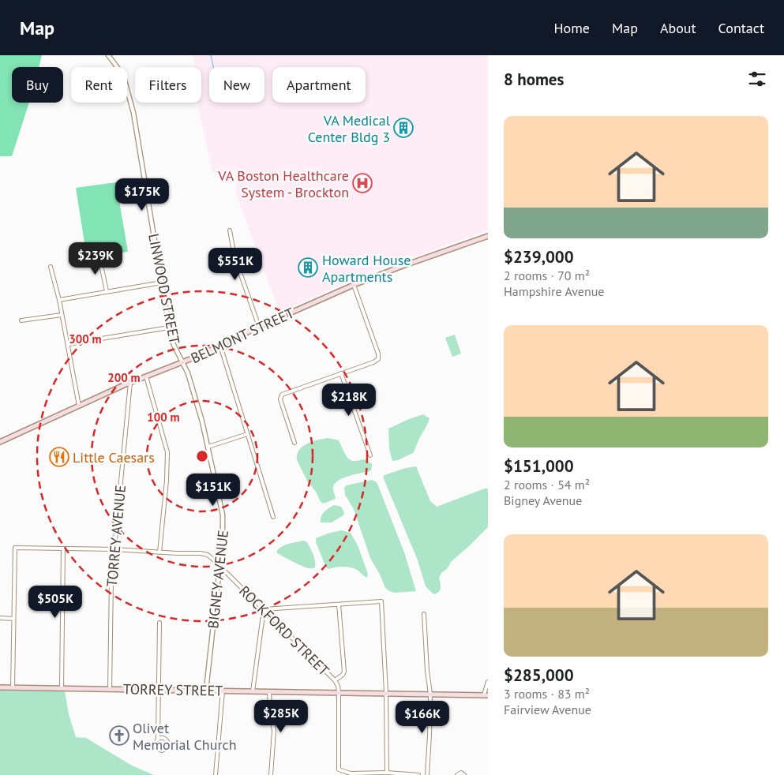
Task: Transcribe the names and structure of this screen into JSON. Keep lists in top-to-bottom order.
{
  "streets": {
    "main road": ["BELMONT STREET", "TORREY STREET"],
    "street": [
      "LINWOOD STREET",
      "TORREY AVENUE",
      "BIGNEY AVENUE",
      "ROCKFORD STREET"
    ]
  },
  "crossings": [
    ["LINWOOD STREET", "BELMONT STREET"],
    ["LINWOOD STREET", "BIGNEY AVENUE"],
    ["BELMONT STREET", "TORREY AVENUE"],
    ["TORREY AVENUE", "ROCKFORD STREET"],
    ["TORREY AVENUE", "TORREY STREET"],
    ["BIGNEY AVENUE", "ROCKFORD STREET"],
    ["BIGNEY AVENUE", "TORREY STREET"],
    ["ROCKFORD STREET", "TORREY STREET"]
  ],
  "places": {
    "building": ["VA Medical Center Bldg 3", "Howard House Apartments"],
    "hospital": ["VA Boston Healthcare System - Brockton"],
    "restaurant": ["Little Caesars"],
    "church": ["Olivet Memorial Church"]
  },
  "page": {
    "header": "Map",
    "nav": [
      "Home",
      "Map",
      "About",
      "Contact"
    ],
    "heading": "8 homes",
    "chip": [
      "Buy",
      "Rent",
      "Filters",
      "New",
      "Apartment"
    ],
    "list": [
      {
        "name": "$239,000",
        "note": "2 rooms · 70 m² · Hampshire Avenue"
      },
      {
        "name": "$151,000",
        "note": "2 rooms · 54 m² · Bigney Avenue"
      },
      {
        "name": "$285,000",
        "note": "3 rooms · 83 m² · Fairview Avenue"
      }
    ],
    "price": [
      "$175K",
      "$239K",
      "$551K",
      "$218K",
      "$151K",
      "$505K",
      "$285K",
      "$166K"
    ]
  },
  "rings": ["300 m", "200 m", "100 m"]
}
